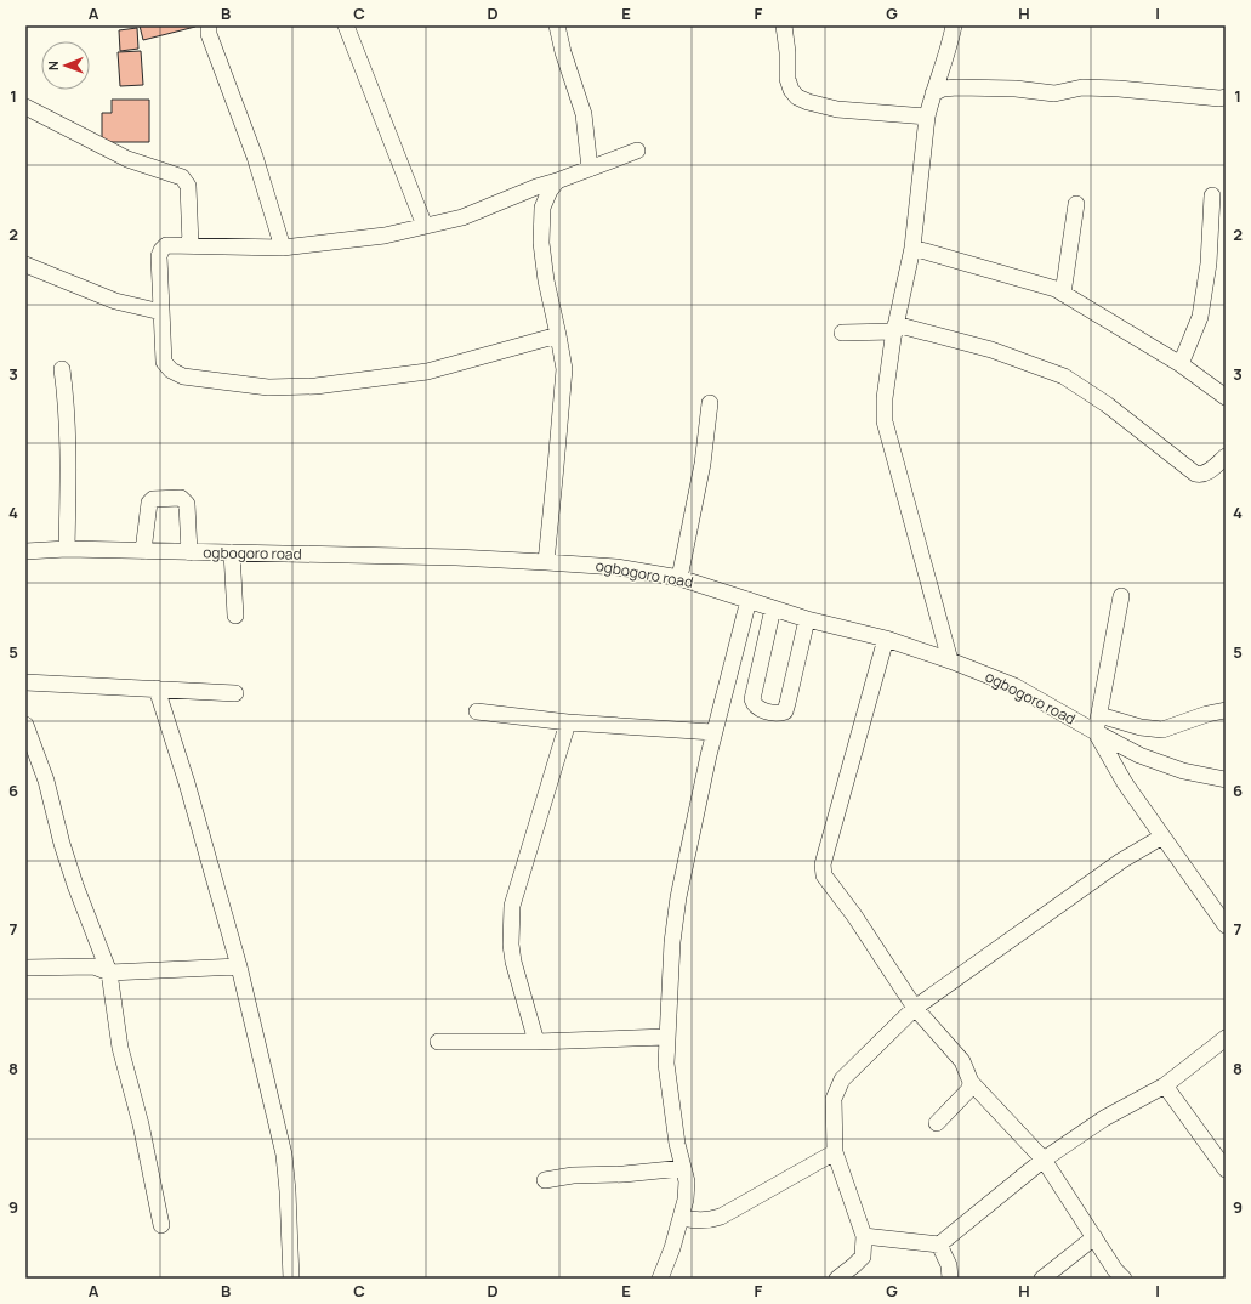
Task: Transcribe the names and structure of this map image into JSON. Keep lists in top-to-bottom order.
{
  "streets": {
    "street": ["ogbogoro road"]
  },
  "north": "left",
  "grid": {
    "columns": [
      "A",
      "B",
      "C",
      "D",
      "E",
      "F",
      "G",
      "H",
      "I"
    ],
    "rows": [
      "1",
      "2",
      "3",
      "4",
      "5",
      "6",
      "7",
      "8",
      "9"
    ]
  }
}
